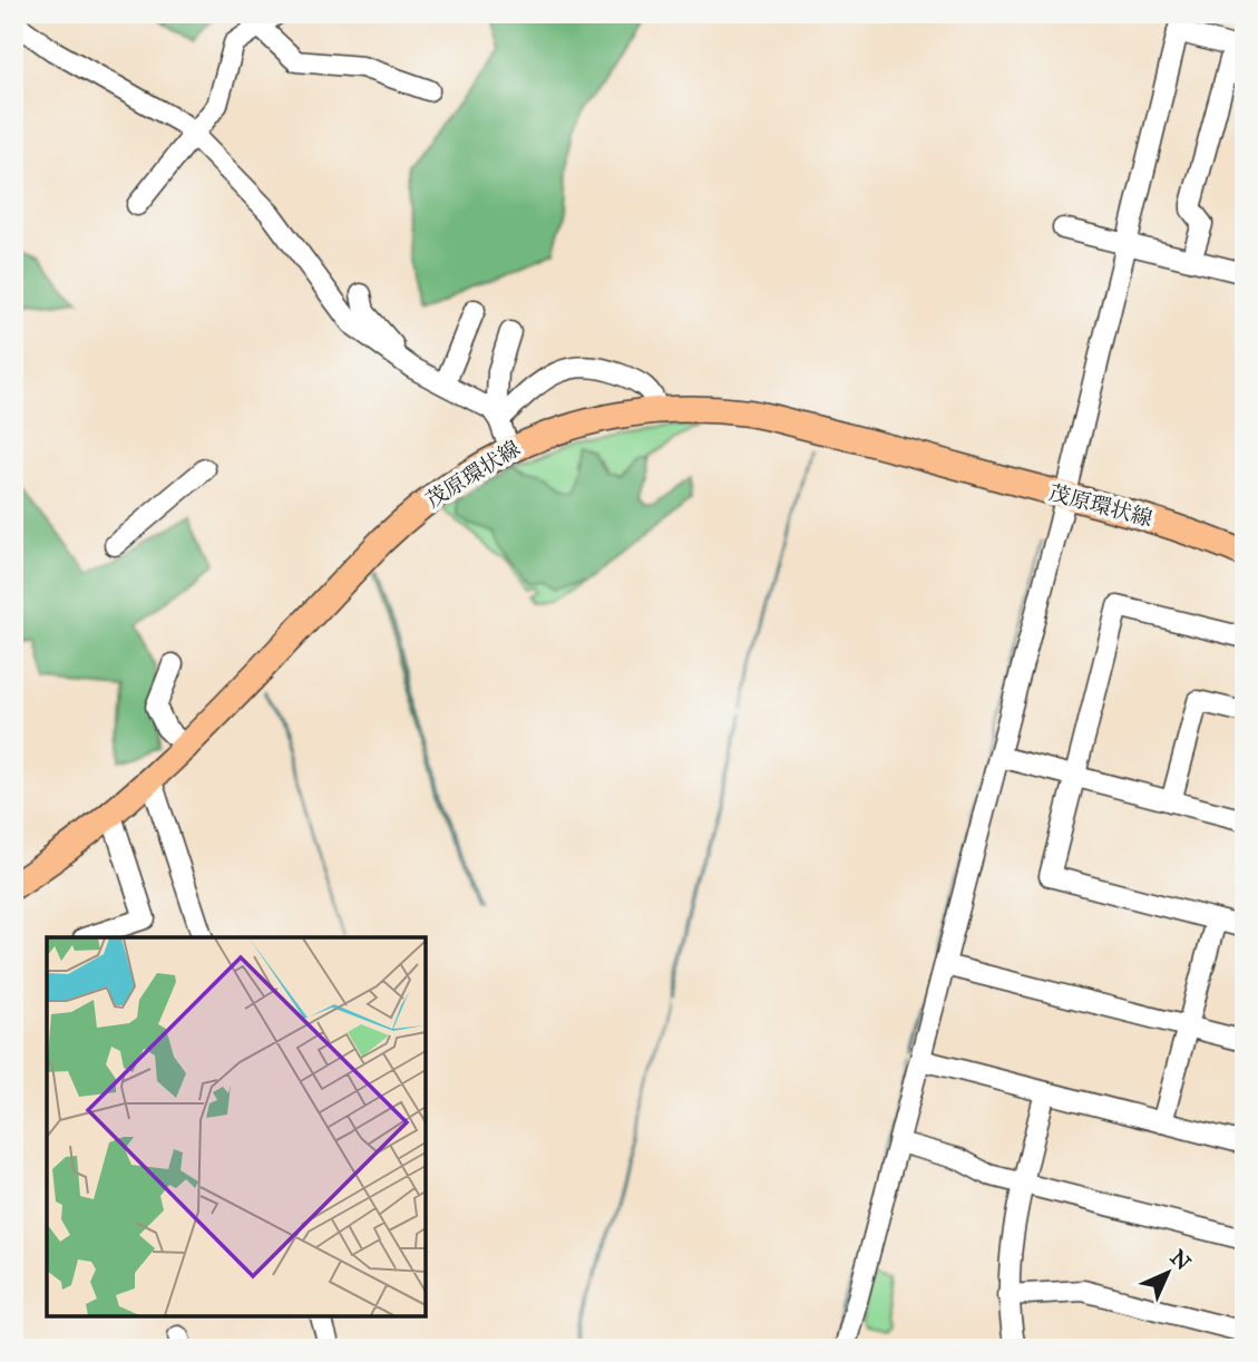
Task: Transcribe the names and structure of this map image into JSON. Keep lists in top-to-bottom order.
{
  "streets": {
    "main road": ["茂原環状線"]
  },
  "north": "top right"
}
